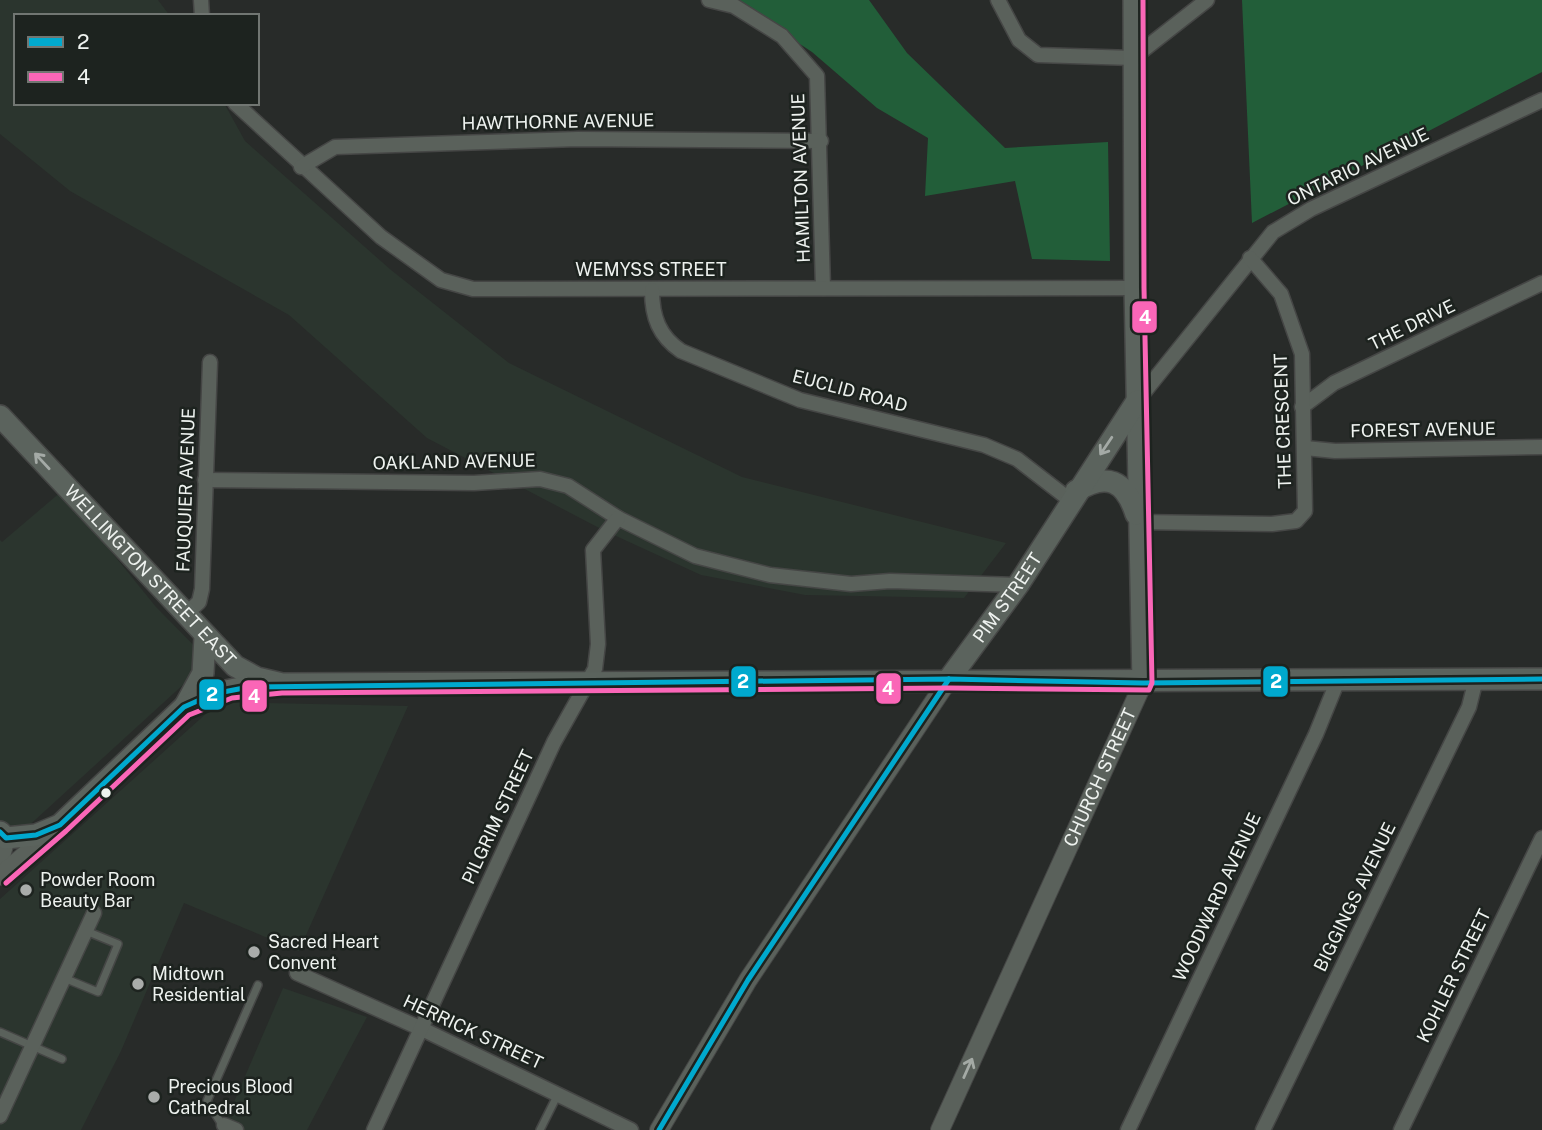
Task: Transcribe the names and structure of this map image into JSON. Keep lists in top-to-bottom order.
{
  "streets": {
    "main road": ["WELLINGTON STREET EAST", "PIM STREET", "CHURCH STREET"],
    "street": [
      "HAWTHORNE AVENUE",
      "ONTARIO AVENUE",
      "HAMILTON AVENUE",
      "WEMYSS STREET",
      "THE DRIVE",
      "EUCLID ROAD",
      "THE CRESCENT",
      "FOREST AVENUE",
      "OAKLAND AVENUE",
      "FAUQUIER AVENUE",
      "PILGRIM STREET",
      "WOODWARD AVENUE",
      "BIGGINGS AVENUE",
      "KOHLER STREET",
      "HERRICK STREET"
    ]
  },
  "crossings": [
    ["HAWTHORNE AVENUE", "HAMILTON AVENUE"],
    ["HAWTHORNE AVENUE", "WEMYSS STREET"],
    ["ONTARIO AVENUE", "THE CRESCENT"],
    ["ONTARIO AVENUE", "PIM STREET"],
    ["ONTARIO AVENUE", "CHURCH STREET"],
    ["HAMILTON AVENUE", "WEMYSS STREET"],
    ["WEMYSS STREET", "EUCLID ROAD"],
    ["THE DRIVE", "THE CRESCENT"],
    ["EUCLID ROAD", "PIM STREET"],
    ["THE CRESCENT", "FOREST AVENUE"],
    ["THE CRESCENT", "CHURCH STREET"],
    ["OAKLAND AVENUE", "FAUQUIER AVENUE"],
    ["OAKLAND AVENUE", "PIM STREET"],
    ["OAKLAND AVENUE", "PILGRIM STREET"],
    ["FAUQUIER AVENUE", "WELLINGTON STREET EAST"],
    ["WELLINGTON STREET EAST", "PIM STREET"],
    ["WELLINGTON STREET EAST", "CHURCH STREET"],
    ["WELLINGTON STREET EAST", "PILGRIM STREET"],
    ["WELLINGTON STREET EAST", "WOODWARD AVENUE"],
    ["WELLINGTON STREET EAST", "BIGGINGS AVENUE"],
    ["PIM STREET", "CHURCH STREET"],
    ["PILGRIM STREET", "HERRICK STREET"]
  ],
  "one_way": ["CHURCH STREET"],
  "places": [
    "Powder Room Beauty Bar",
    "Sacred Heart Convent",
    "Midtown Residential",
    "Precious Blood Cathedral"
  ],
  "lines": ["transit line 4", "transit line 2"],
  "legend": ["2", "4"]
}
